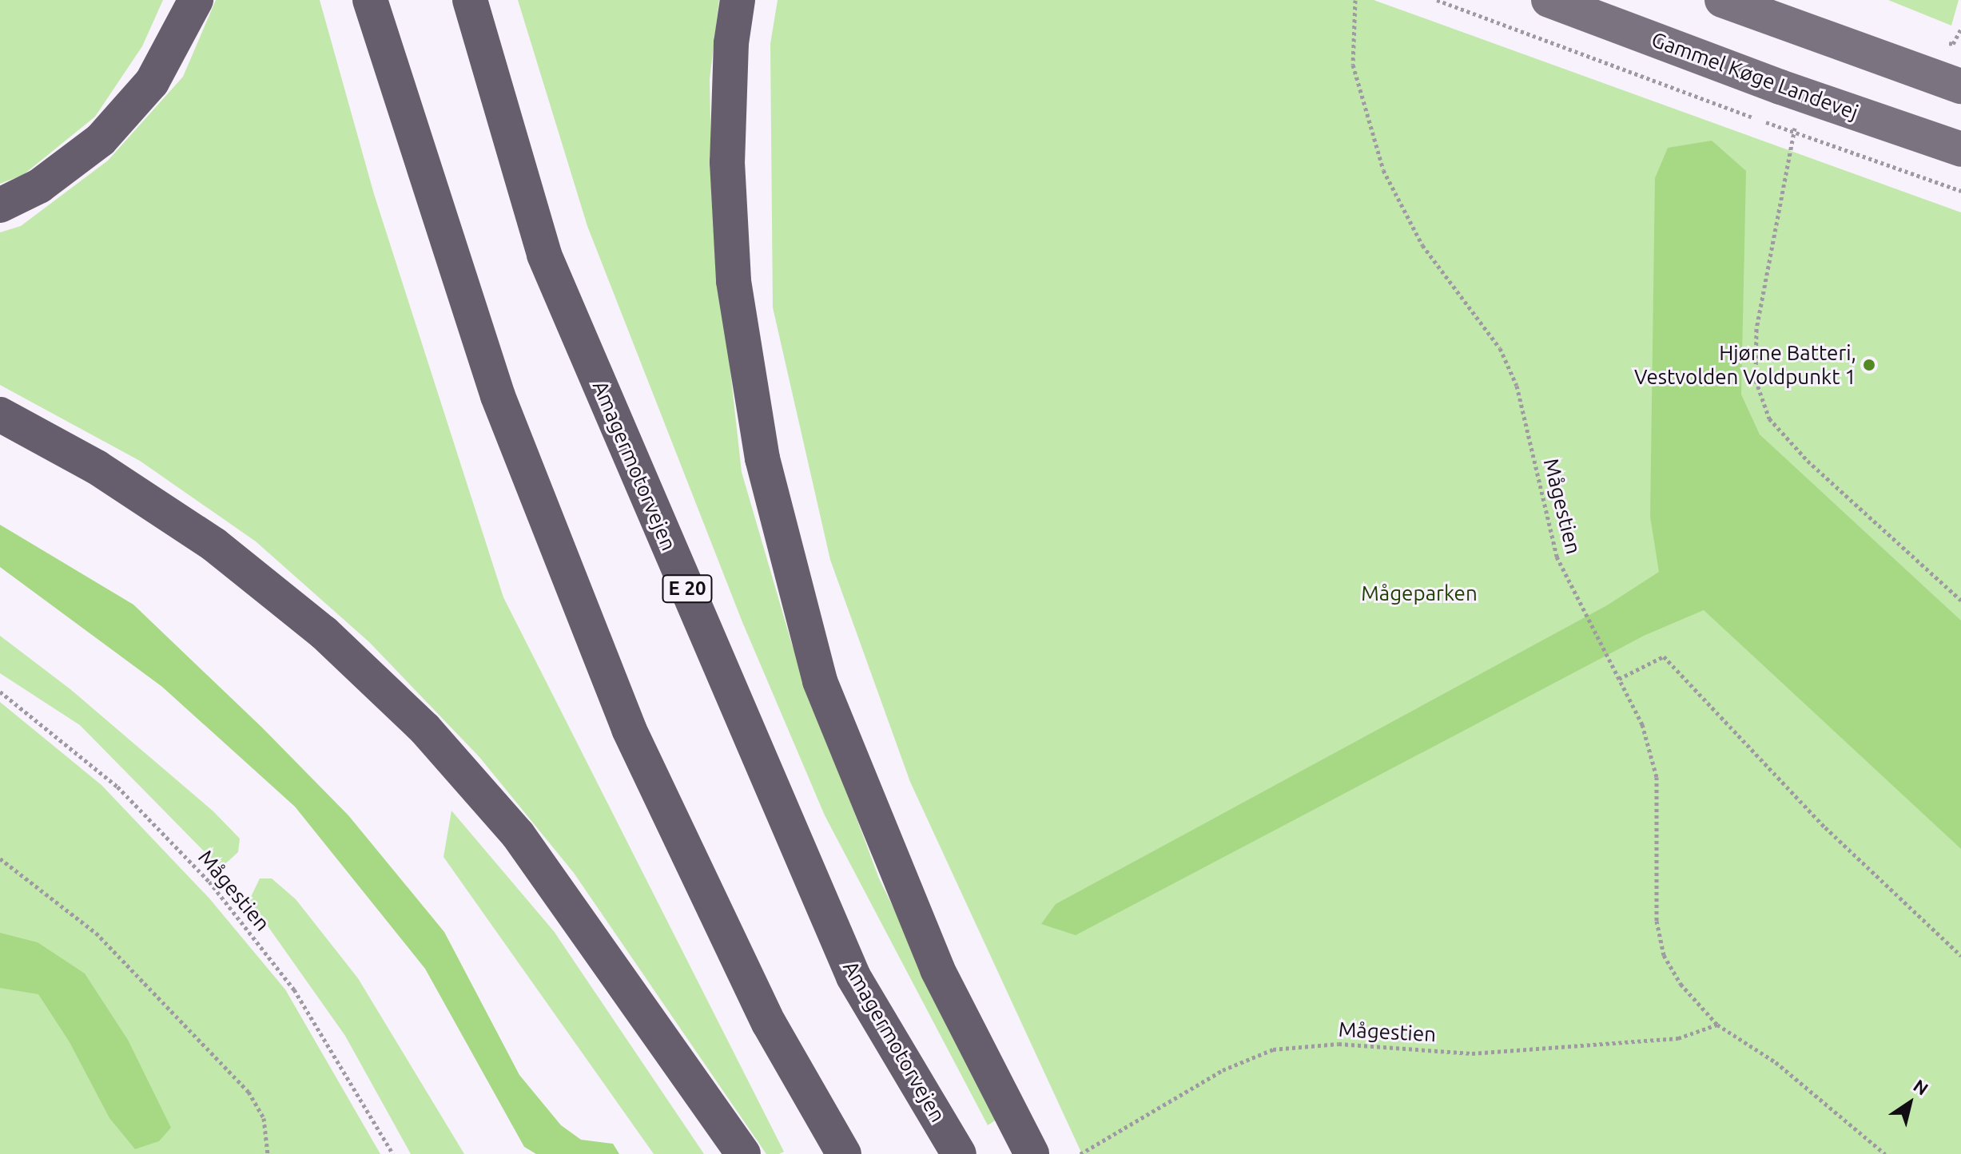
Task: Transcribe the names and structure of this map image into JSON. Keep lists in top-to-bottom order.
{
  "streets": {
    "highway": ["Amagermotorvejen", "E 20"],
    "main road": ["Gammel Køge Landevej"],
    "path": ["Mågestien"]
  },
  "parks": ["Mågeparken"],
  "places": ["Hjørne Batteri, Vestvolden Voldpunkt 1"],
  "north": "top right"
}
